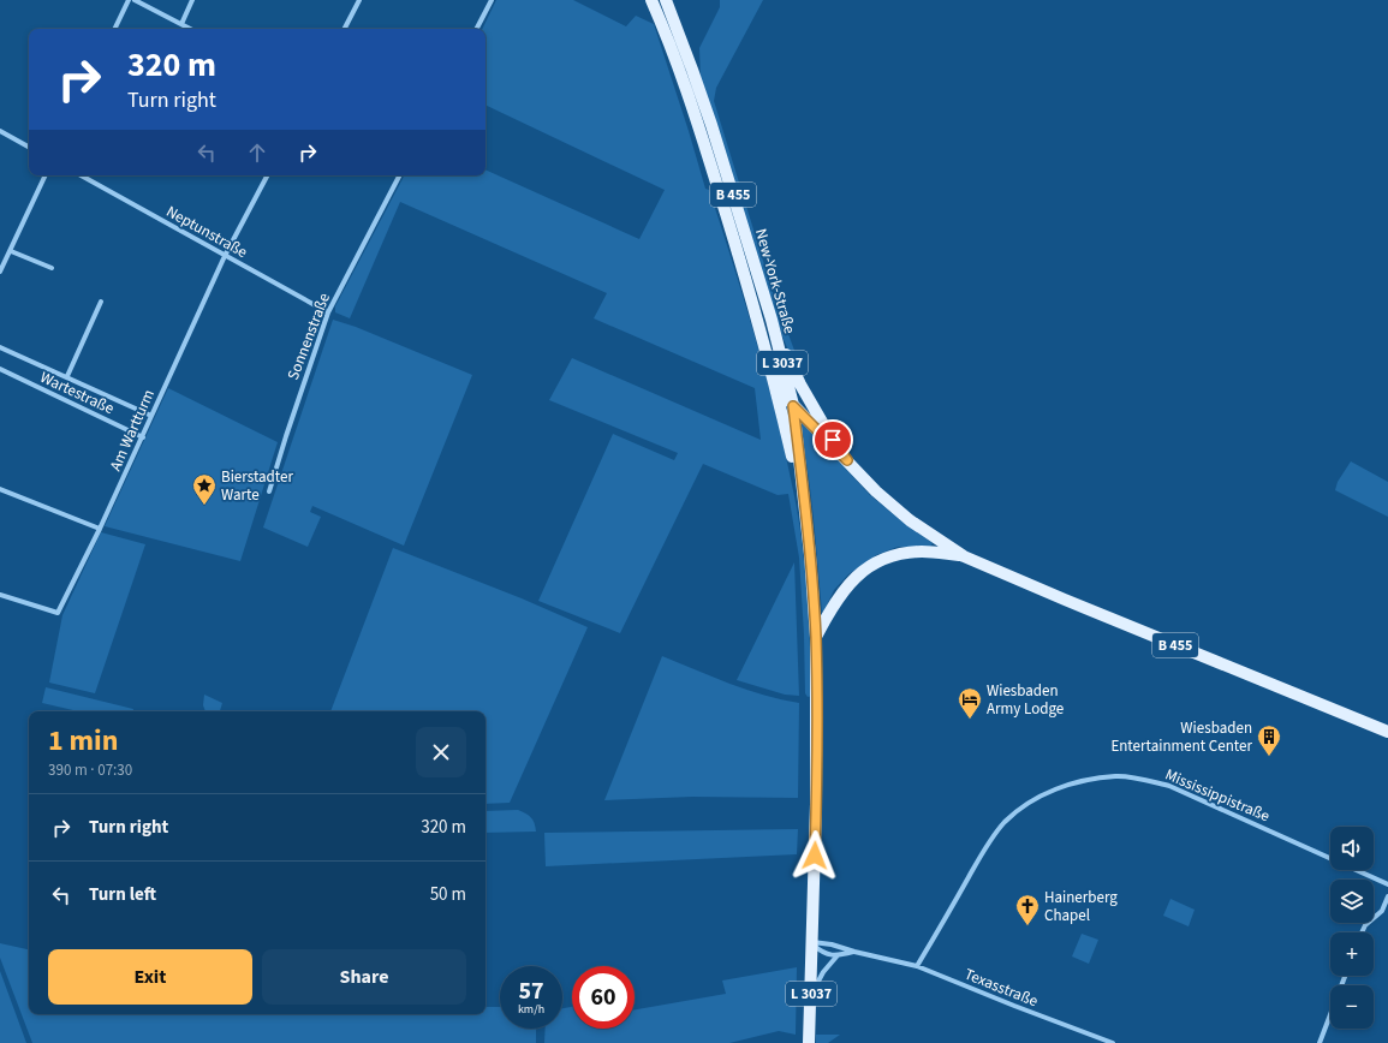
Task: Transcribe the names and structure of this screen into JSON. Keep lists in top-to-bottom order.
{
  "streets": {
    "main road": ["B 455", "New-York-Straße", "L 3037"],
    "street": [
      "Neptunstraße",
      "Sonnenstraße",
      "Wartestraße",
      "Am Wartturm",
      "Mississippistraße",
      "Texasstraße"
    ]
  },
  "crossings": [
    ["B 455", "New-York-Straße"],
    ["B 455", "L 3037"],
    ["Neptunstraße", "Sonnenstraße"],
    ["Neptunstraße", "Am Wartturm"],
    ["New-York-Straße", "L 3037"],
    ["Wartestraße", "Am Wartturm"],
    ["Mississippistraße", "Texasstraße"]
  ],
  "places": {
    "place": ["Bierstadter Warte"],
    "hotel": ["Wiesbaden Army Lodge"],
    "building": ["Wiesbaden Entertainment Center"],
    "church": ["Hainerberg Chapel"]
  },
  "page": {
    "turn": ["320 m", "Turn right"],
    "heading": ["1 min", "390 m · 07:30"],
    "list": [
      {
        "name": "Turn right",
        "value": "320 m"
      },
      {
        "name": "Turn left",
        "value": "50 m"
      }
    ],
    "map_buttons": ["+", "−"],
    "buttons": ["Exit", "Share"],
    "speed": "57 km/h",
    "limit": "60"
  }
}
